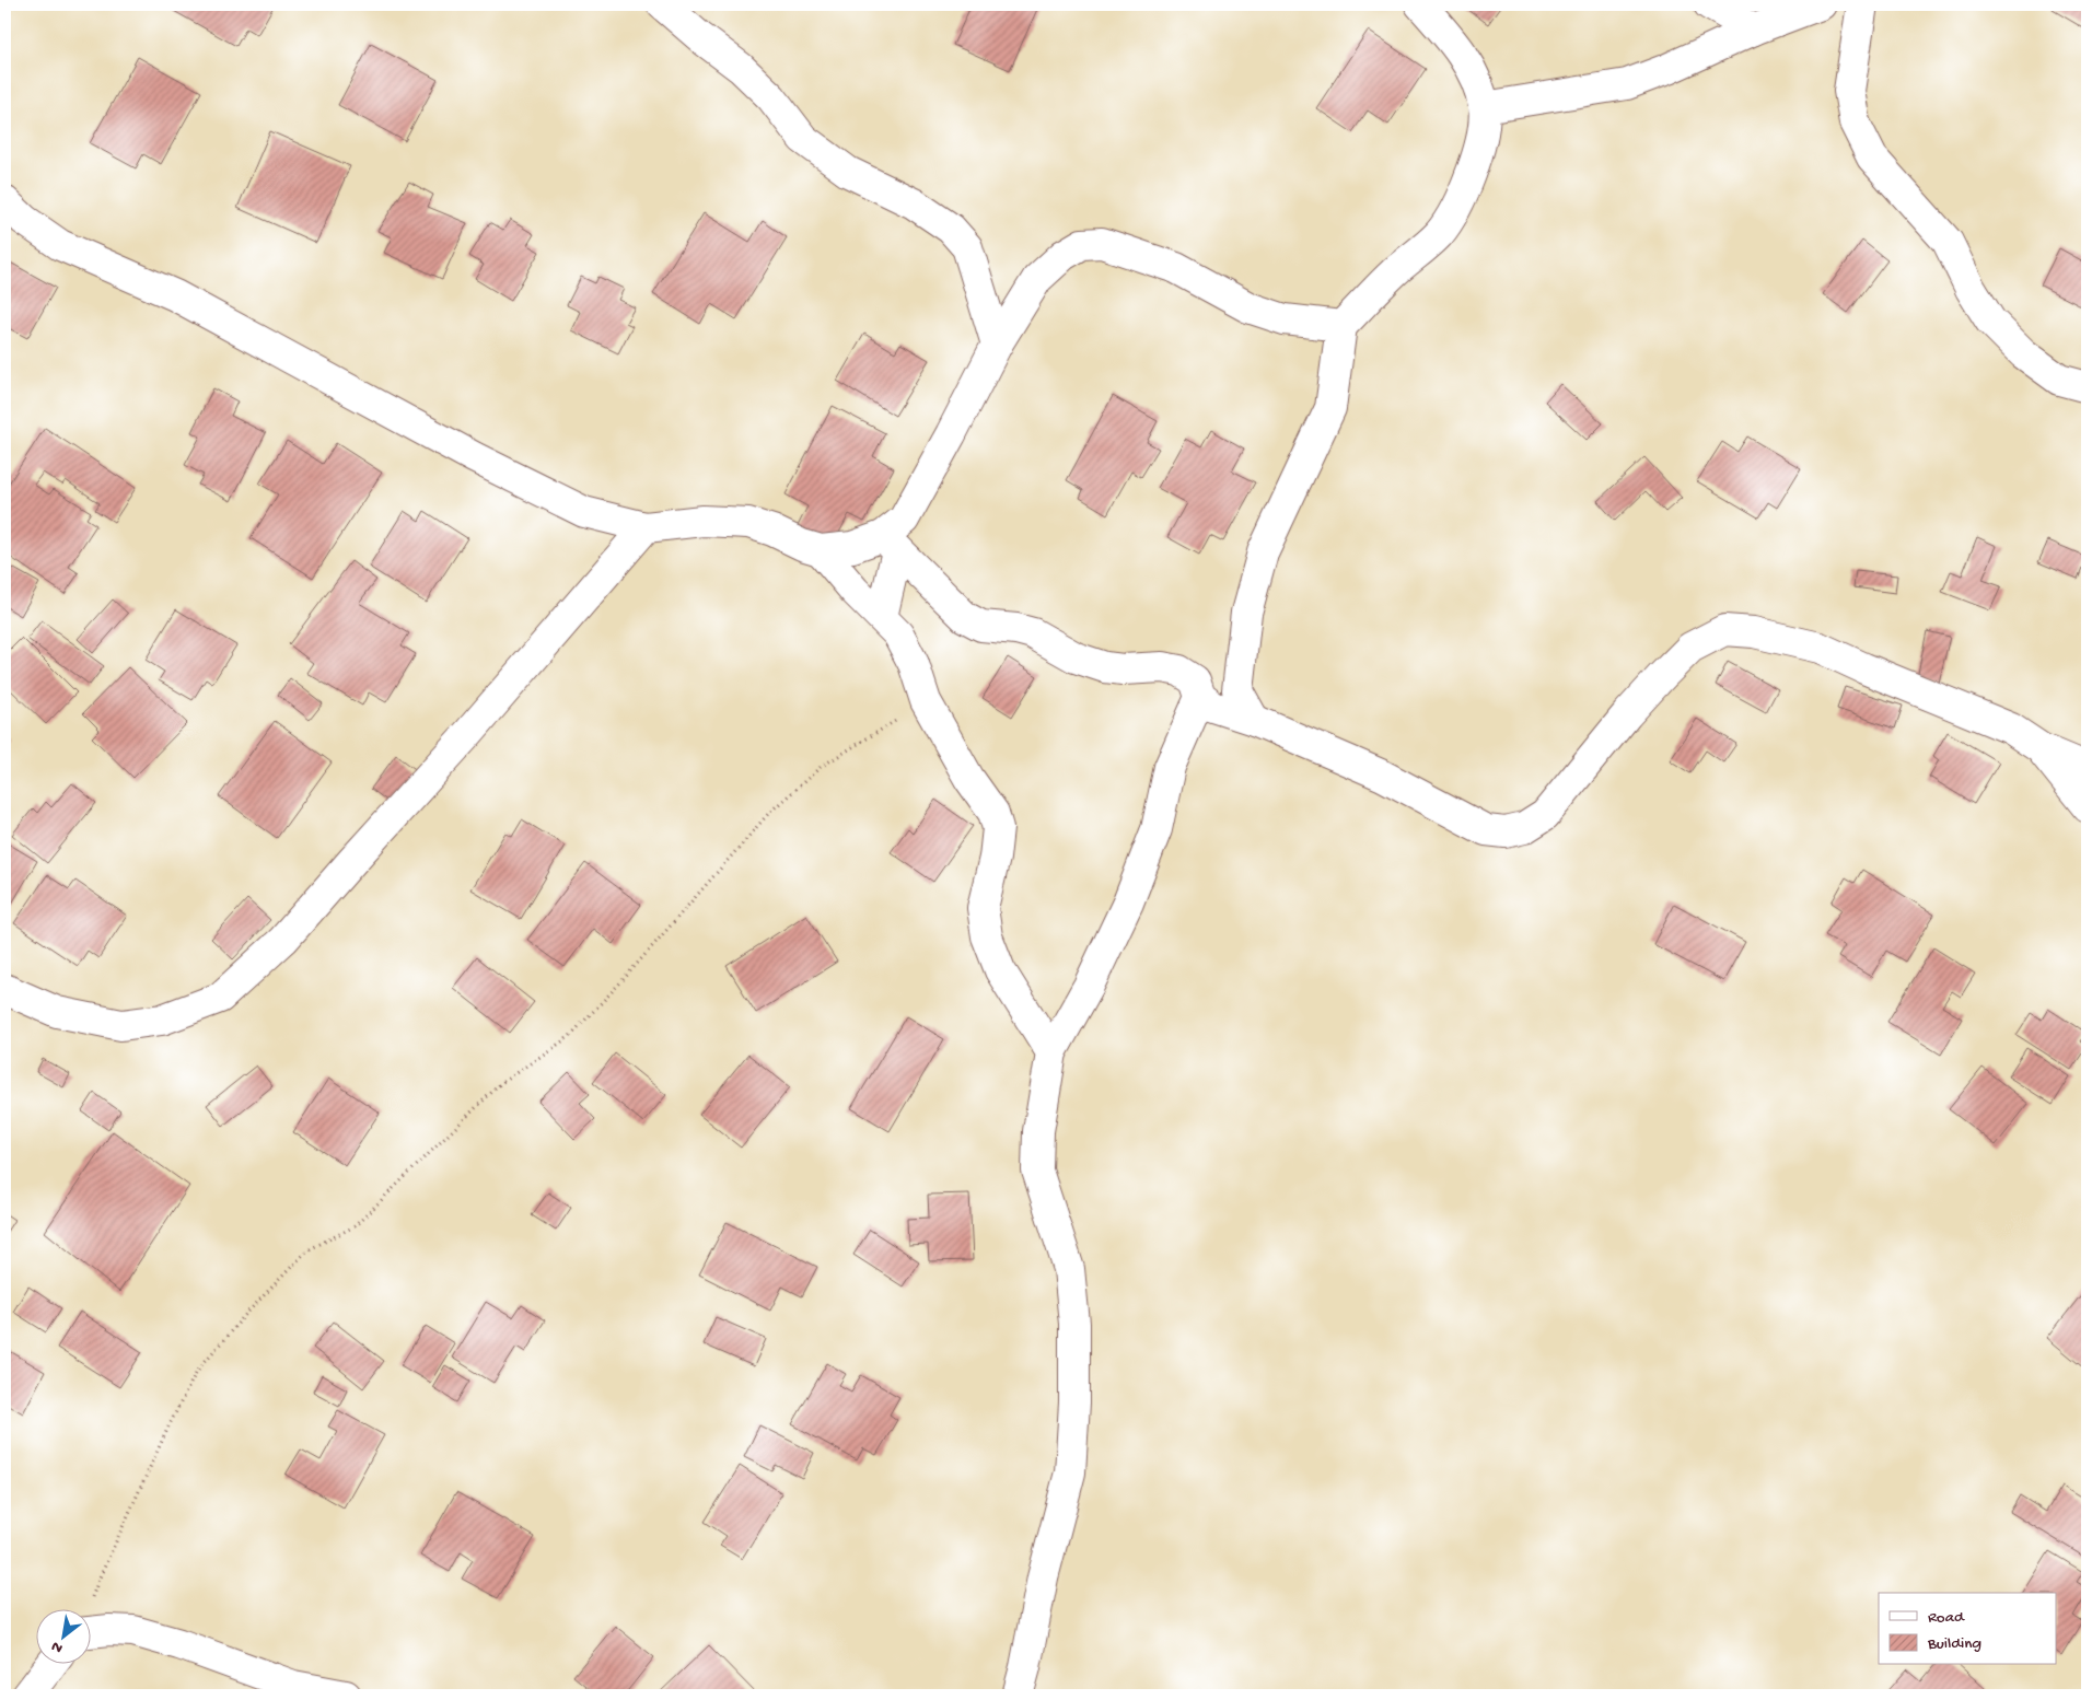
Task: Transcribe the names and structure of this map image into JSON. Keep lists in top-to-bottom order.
{
  "legend": ["Road", "Building"],
  "north": "bottom left"
}
